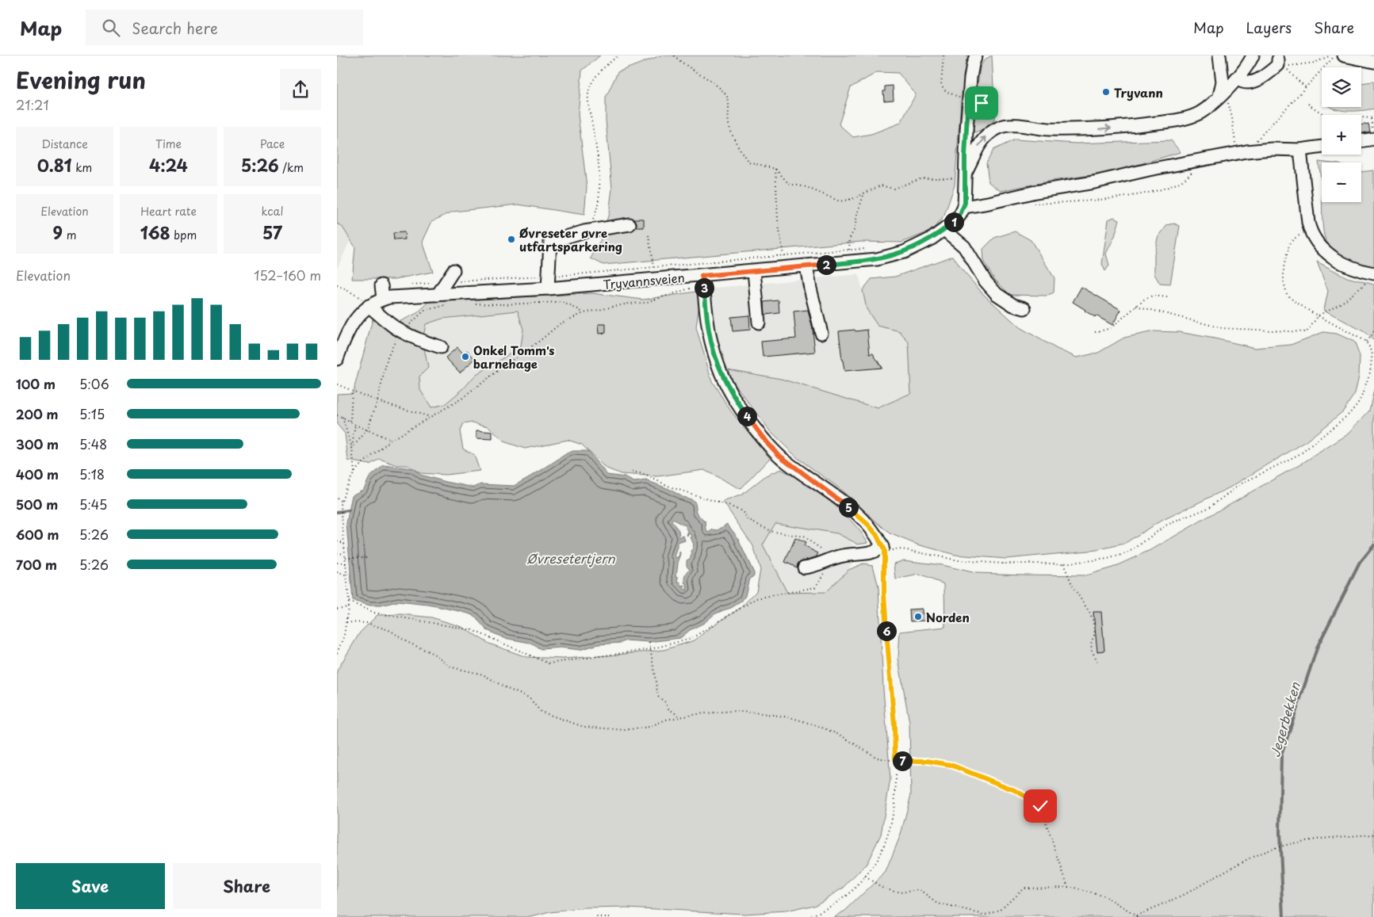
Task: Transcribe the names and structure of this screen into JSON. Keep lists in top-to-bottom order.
{
  "streets": {
    "street": ["Tryvannsveien"]
  },
  "water": ["Øvresetertjern", "Jegerbekken"],
  "places": [
    "Tryvann",
    "Øvreseter øvre utfartsparkering",
    "Onkel Tomm's barnehage",
    "Norden"
  ],
  "page": {
    "header": "Map",
    "search": "Search here",
    "nav": ["Map", "Layers", "Share"],
    "heading": ["Evening run", "21:21"],
    "map_buttons": ["+", "−"],
    "stats": [
      ["Distance", "0.81 km"],
      ["Time", "4:24"],
      ["Pace", "5:26 /km"],
      ["Elevation", "9 m"],
      ["Heart rate", "168 bpm"],
      ["kcal", "57"]
    ],
    "pins": [
      "1",
      "2",
      "3",
      "4",
      "5",
      "6",
      "7"
    ],
    "chart": ["Elevation", "152–160 m"],
    "list": [
      {
        "name": "100 m",
        "note": "5:06"
      },
      {
        "name": "200 m",
        "note": "5:15"
      },
      {
        "name": "300 m",
        "note": "5:48"
      },
      {
        "name": "400 m",
        "note": "5:18"
      },
      {
        "name": "500 m",
        "note": "5:45"
      },
      {
        "name": "600 m",
        "note": "5:26"
      },
      {
        "name": "700 m",
        "note": "5:26"
      }
    ],
    "buttons": ["Save", "Share"]
  }
}
